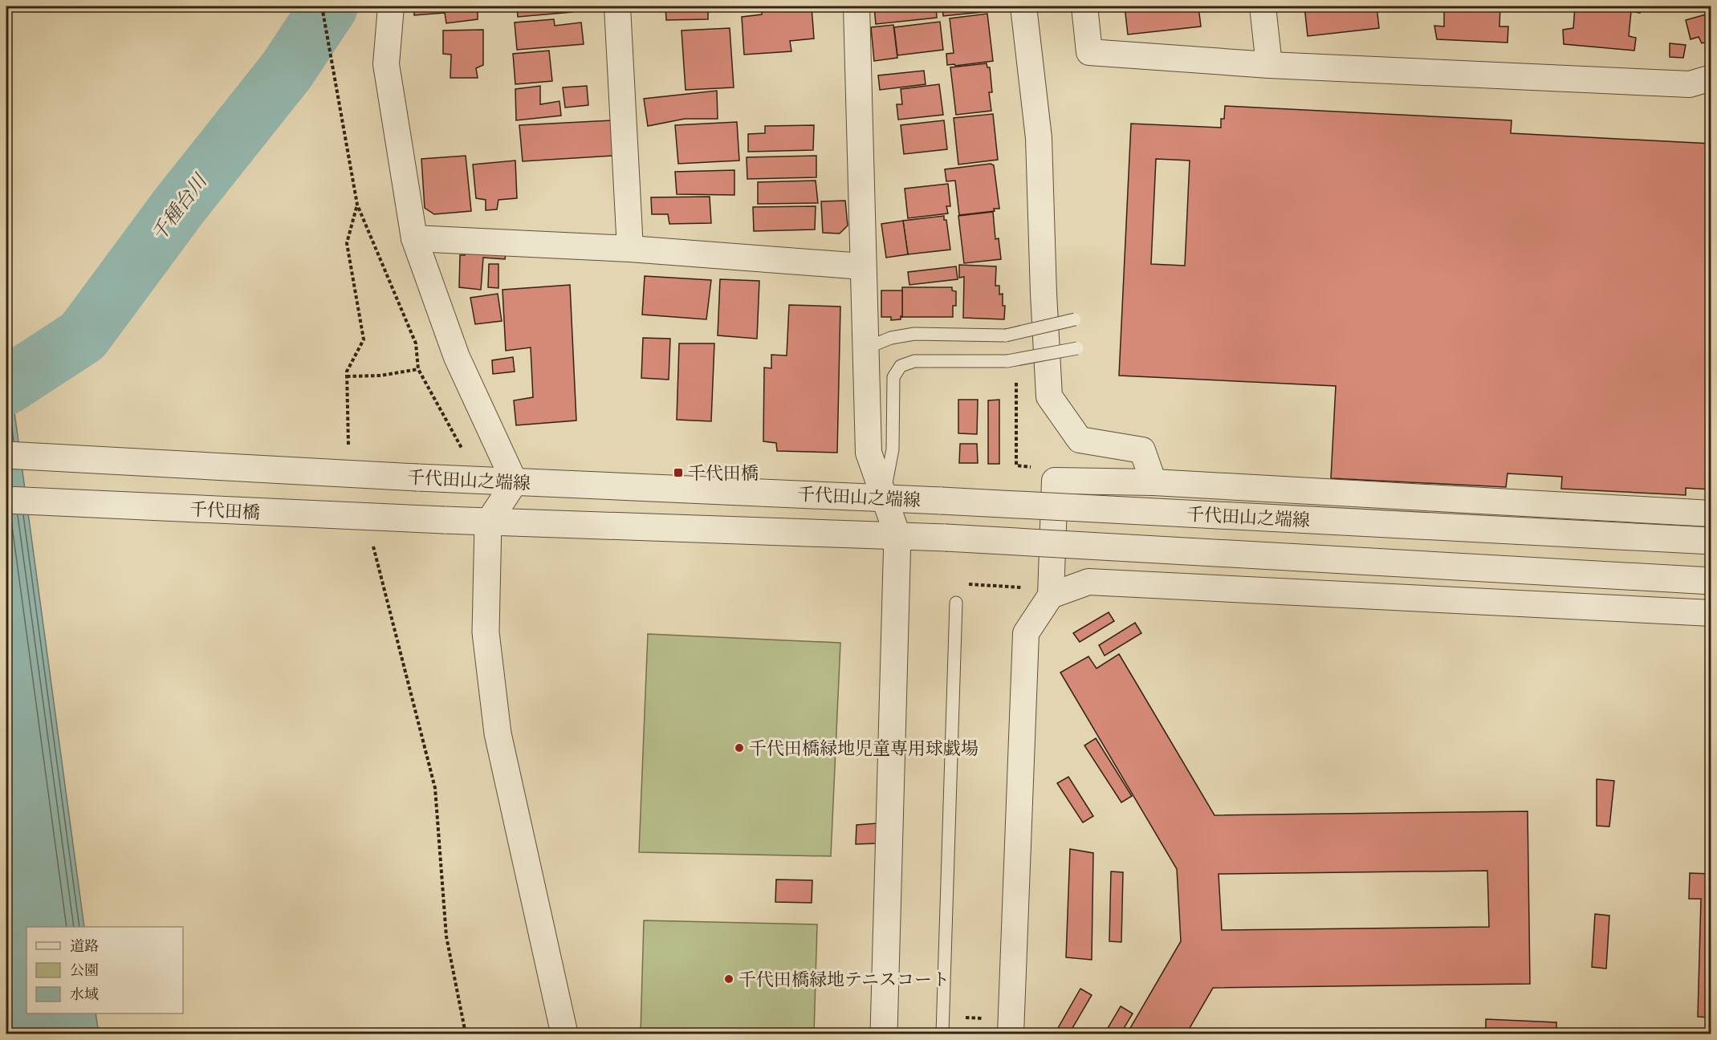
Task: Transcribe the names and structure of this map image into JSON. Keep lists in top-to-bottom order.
{
  "streets": {
    "street": ["千代田山之端線", "千代田橋"]
  },
  "crossings": [
    ["千代田山之端線", "千代田橋"]
  ],
  "water": ["千種台川"],
  "places": {
    "transit": ["千代田橋"],
    "other": ["千代田橋緑地児童専用球戯場", "千代田橋緑地テニスコート"]
  },
  "legend": ["道路", "公園", "水域"]
}
